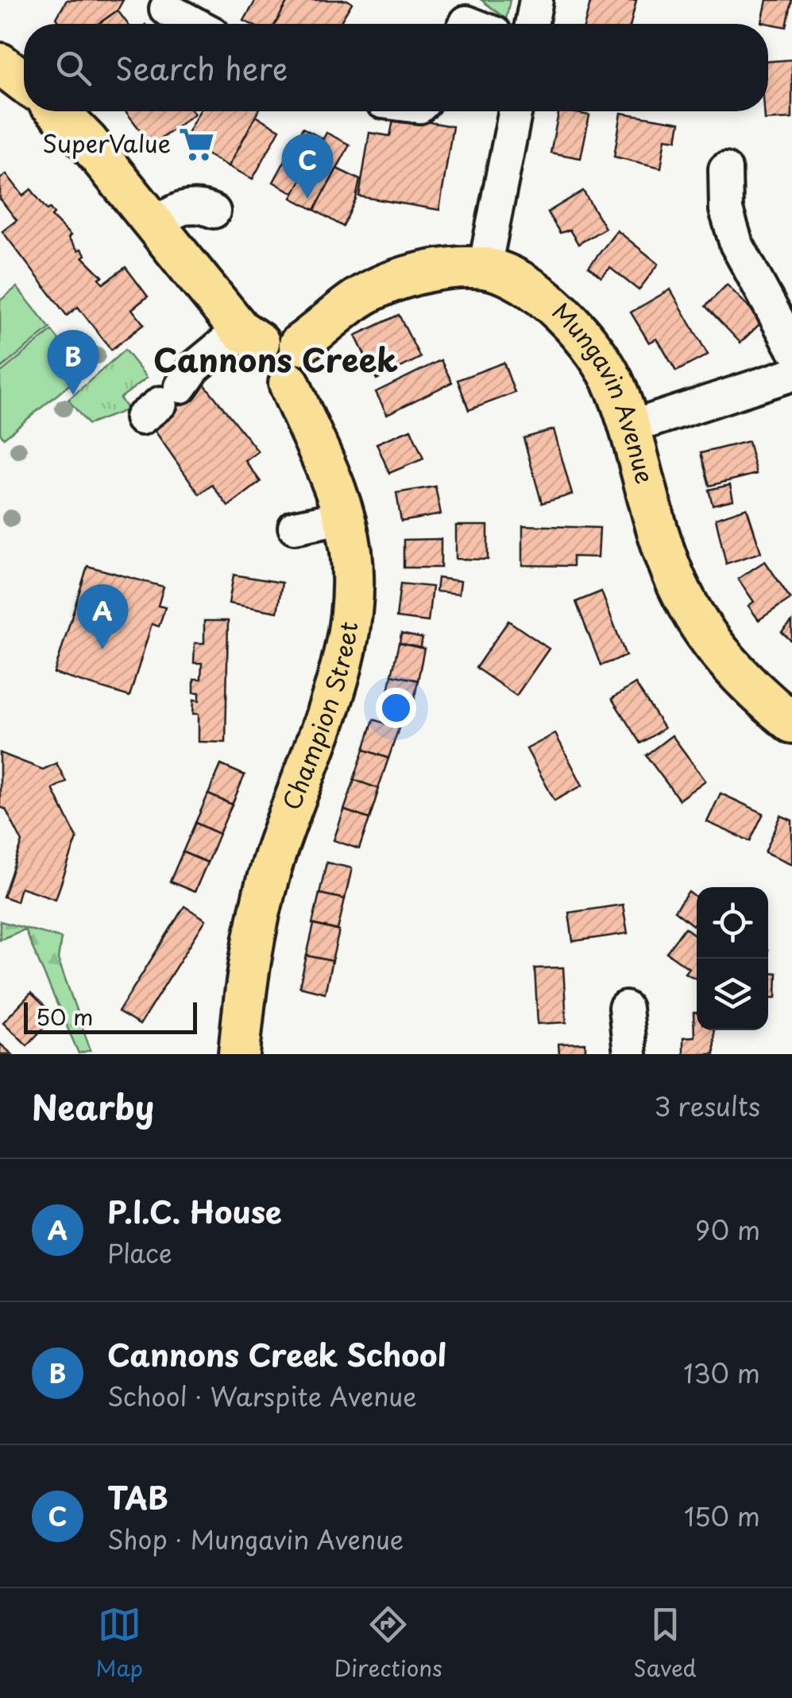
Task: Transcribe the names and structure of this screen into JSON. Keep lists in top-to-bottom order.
{
  "streets": {
    "main road": ["Mungavin Avenue", "Champion Street"]
  },
  "crossings": [
    ["Mungavin Avenue", "Champion Street"]
  ],
  "districts": ["Cannons Creek"],
  "places": {
    "supermarket": ["SuperValue"]
  },
  "scale_bar": "50 m",
  "page": {
    "search": "Search here",
    "pins": ["C", "B", "A"],
    "scale": "50 m",
    "heading": ["Nearby", "3 results"],
    "list": [
      {
        "mark": "A",
        "name": "P.I.C. House",
        "note": "Place",
        "value": "90 m"
      },
      {
        "mark": "B",
        "name": "Cannons Creek School",
        "note": "School · Warspite Avenue",
        "value": "130 m"
      },
      {
        "mark": "C",
        "name": "TAB",
        "note": "Shop · Mungavin Avenue",
        "value": "150 m"
      }
    ],
    "nav": ["Map", "Directions", "Saved"]
  }
}
